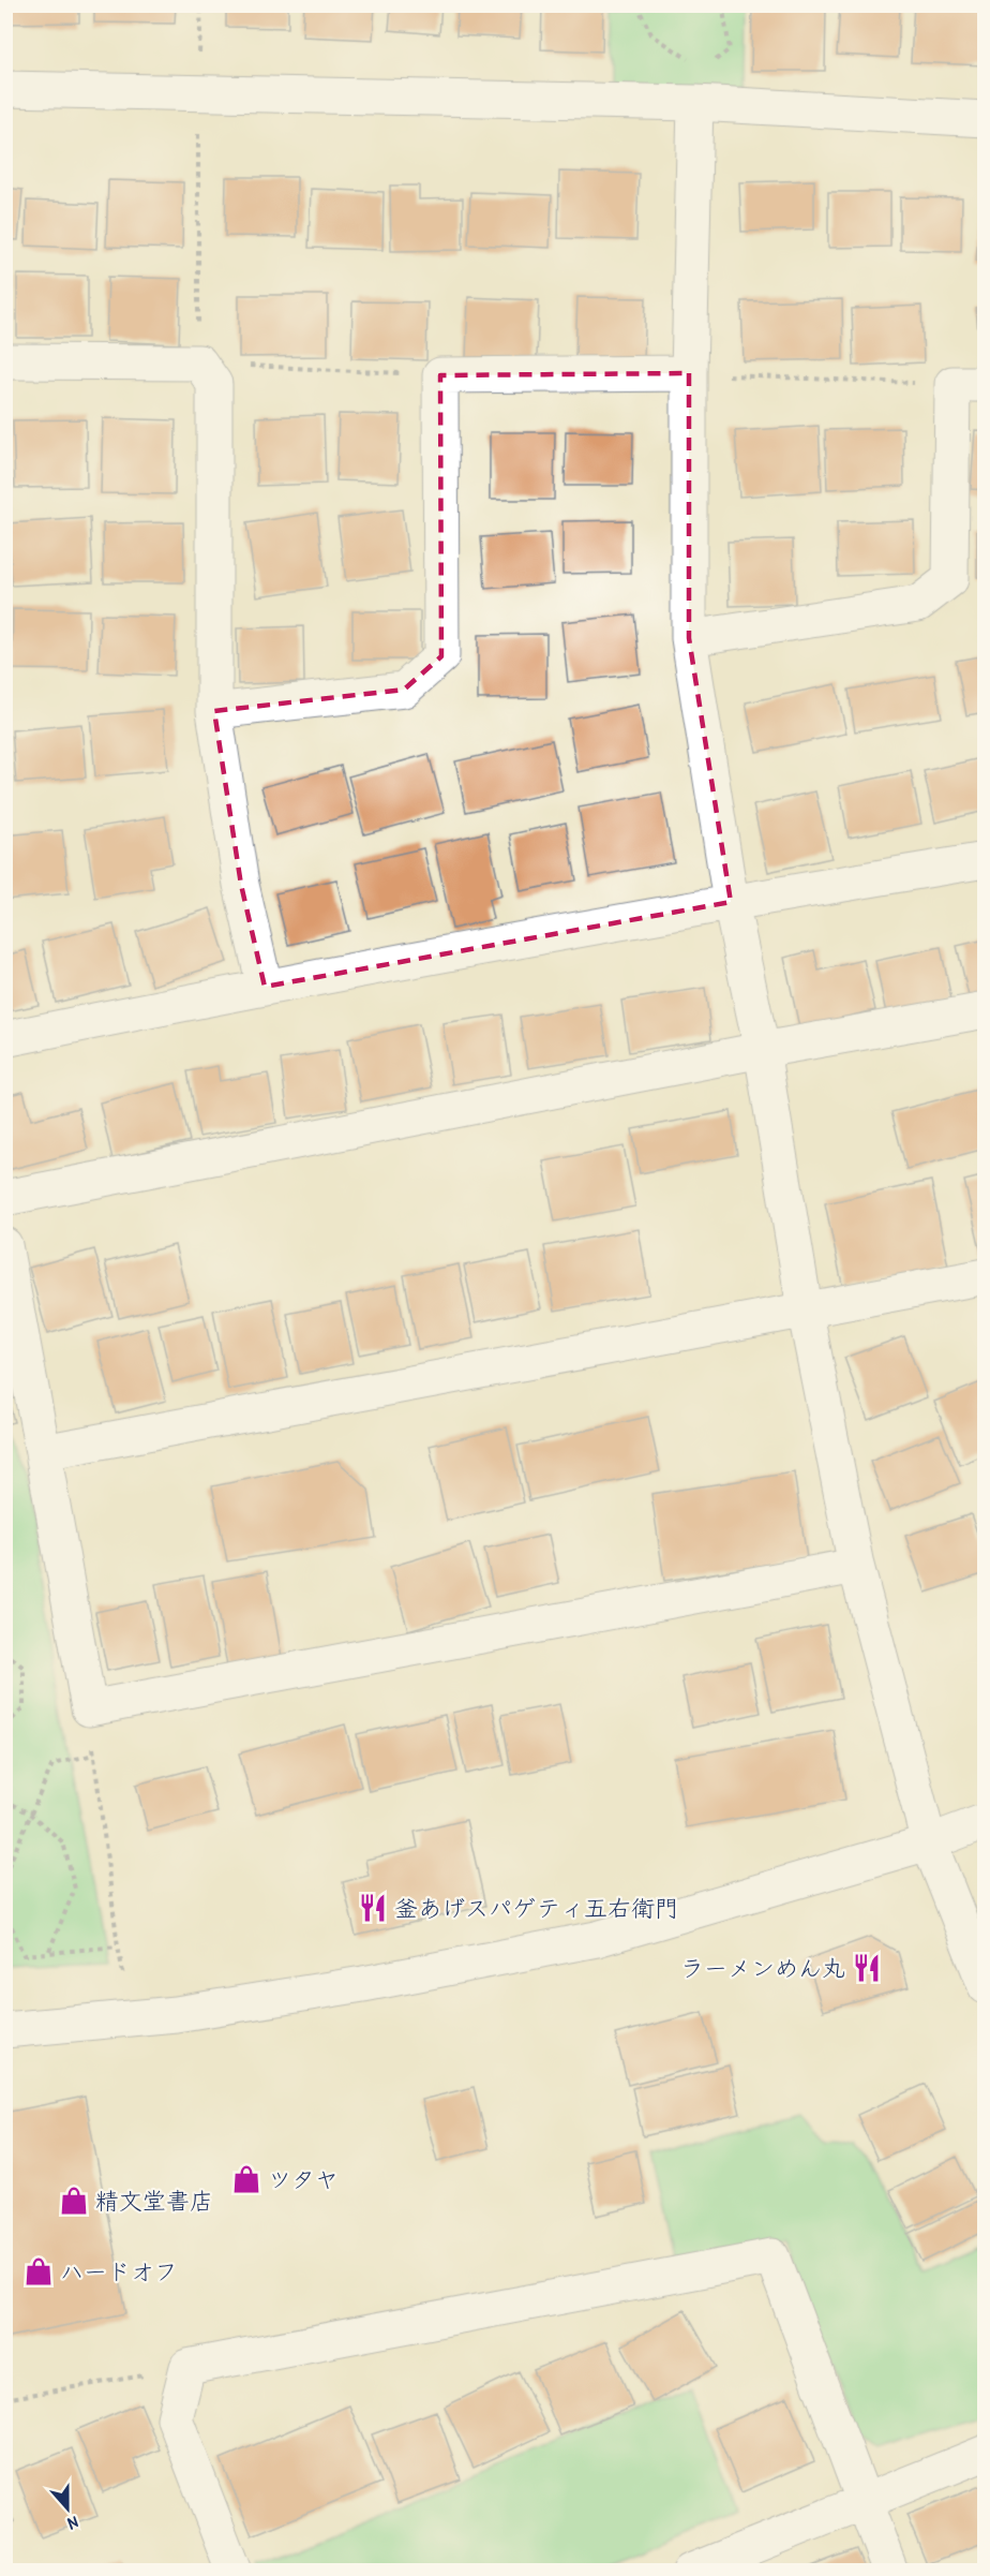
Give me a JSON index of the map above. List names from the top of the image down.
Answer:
{
  "places": {
    "restaurant": ["釜あげスパゲティ五右衛門", "ラーメンめん丸"],
    "shop": ["ツタヤ", "精文堂書店", "ハードオフ"]
  },
  "north": "bottom"
}
